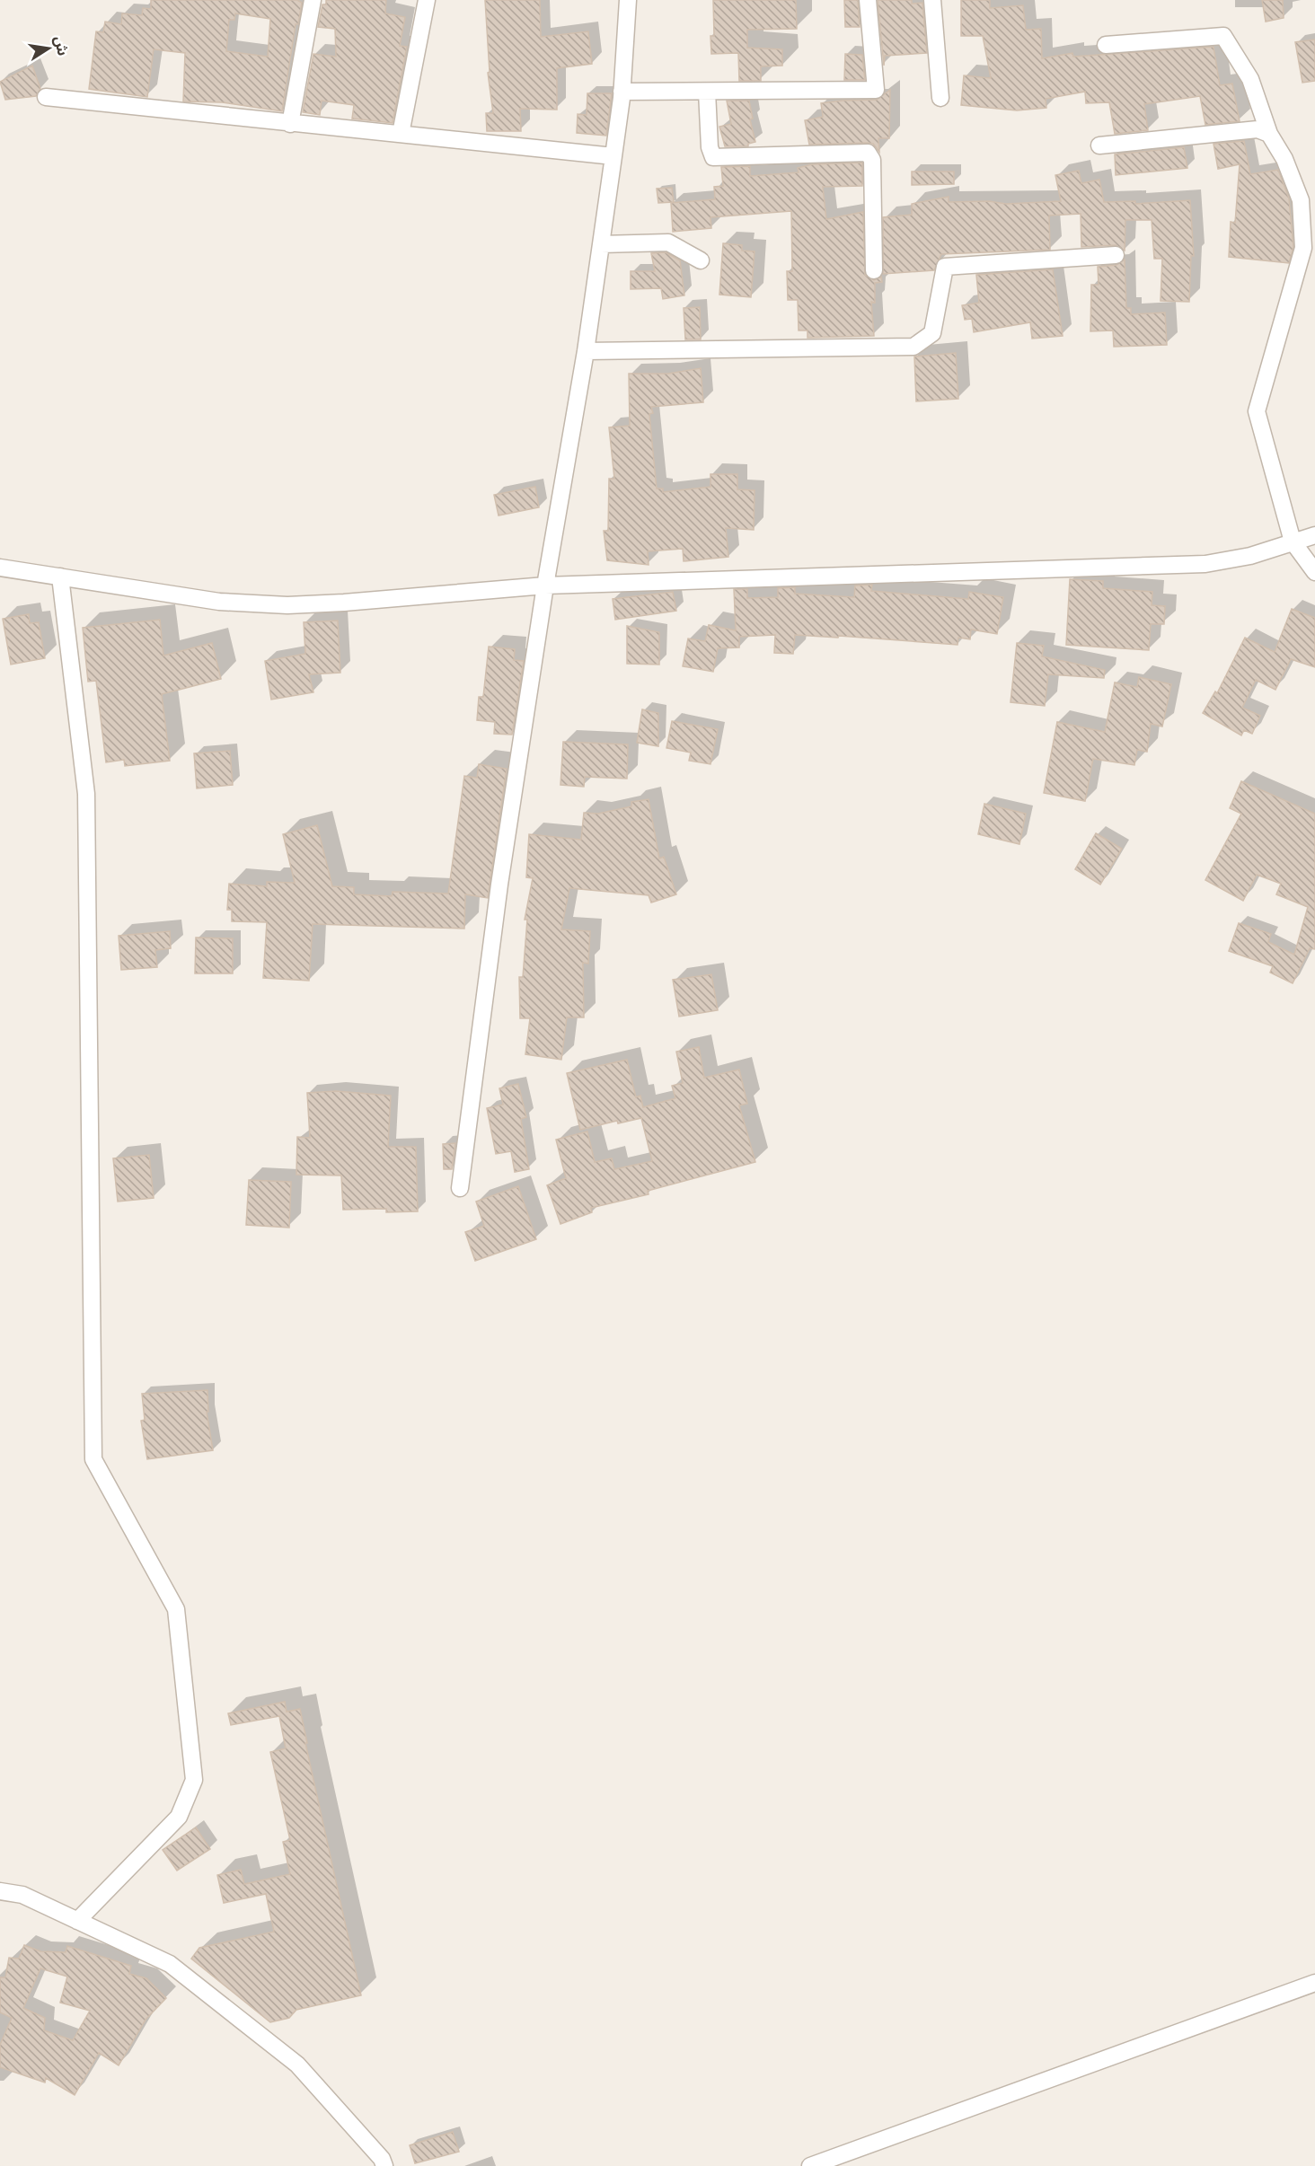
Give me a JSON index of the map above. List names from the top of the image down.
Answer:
{
  "north": "right"
}
